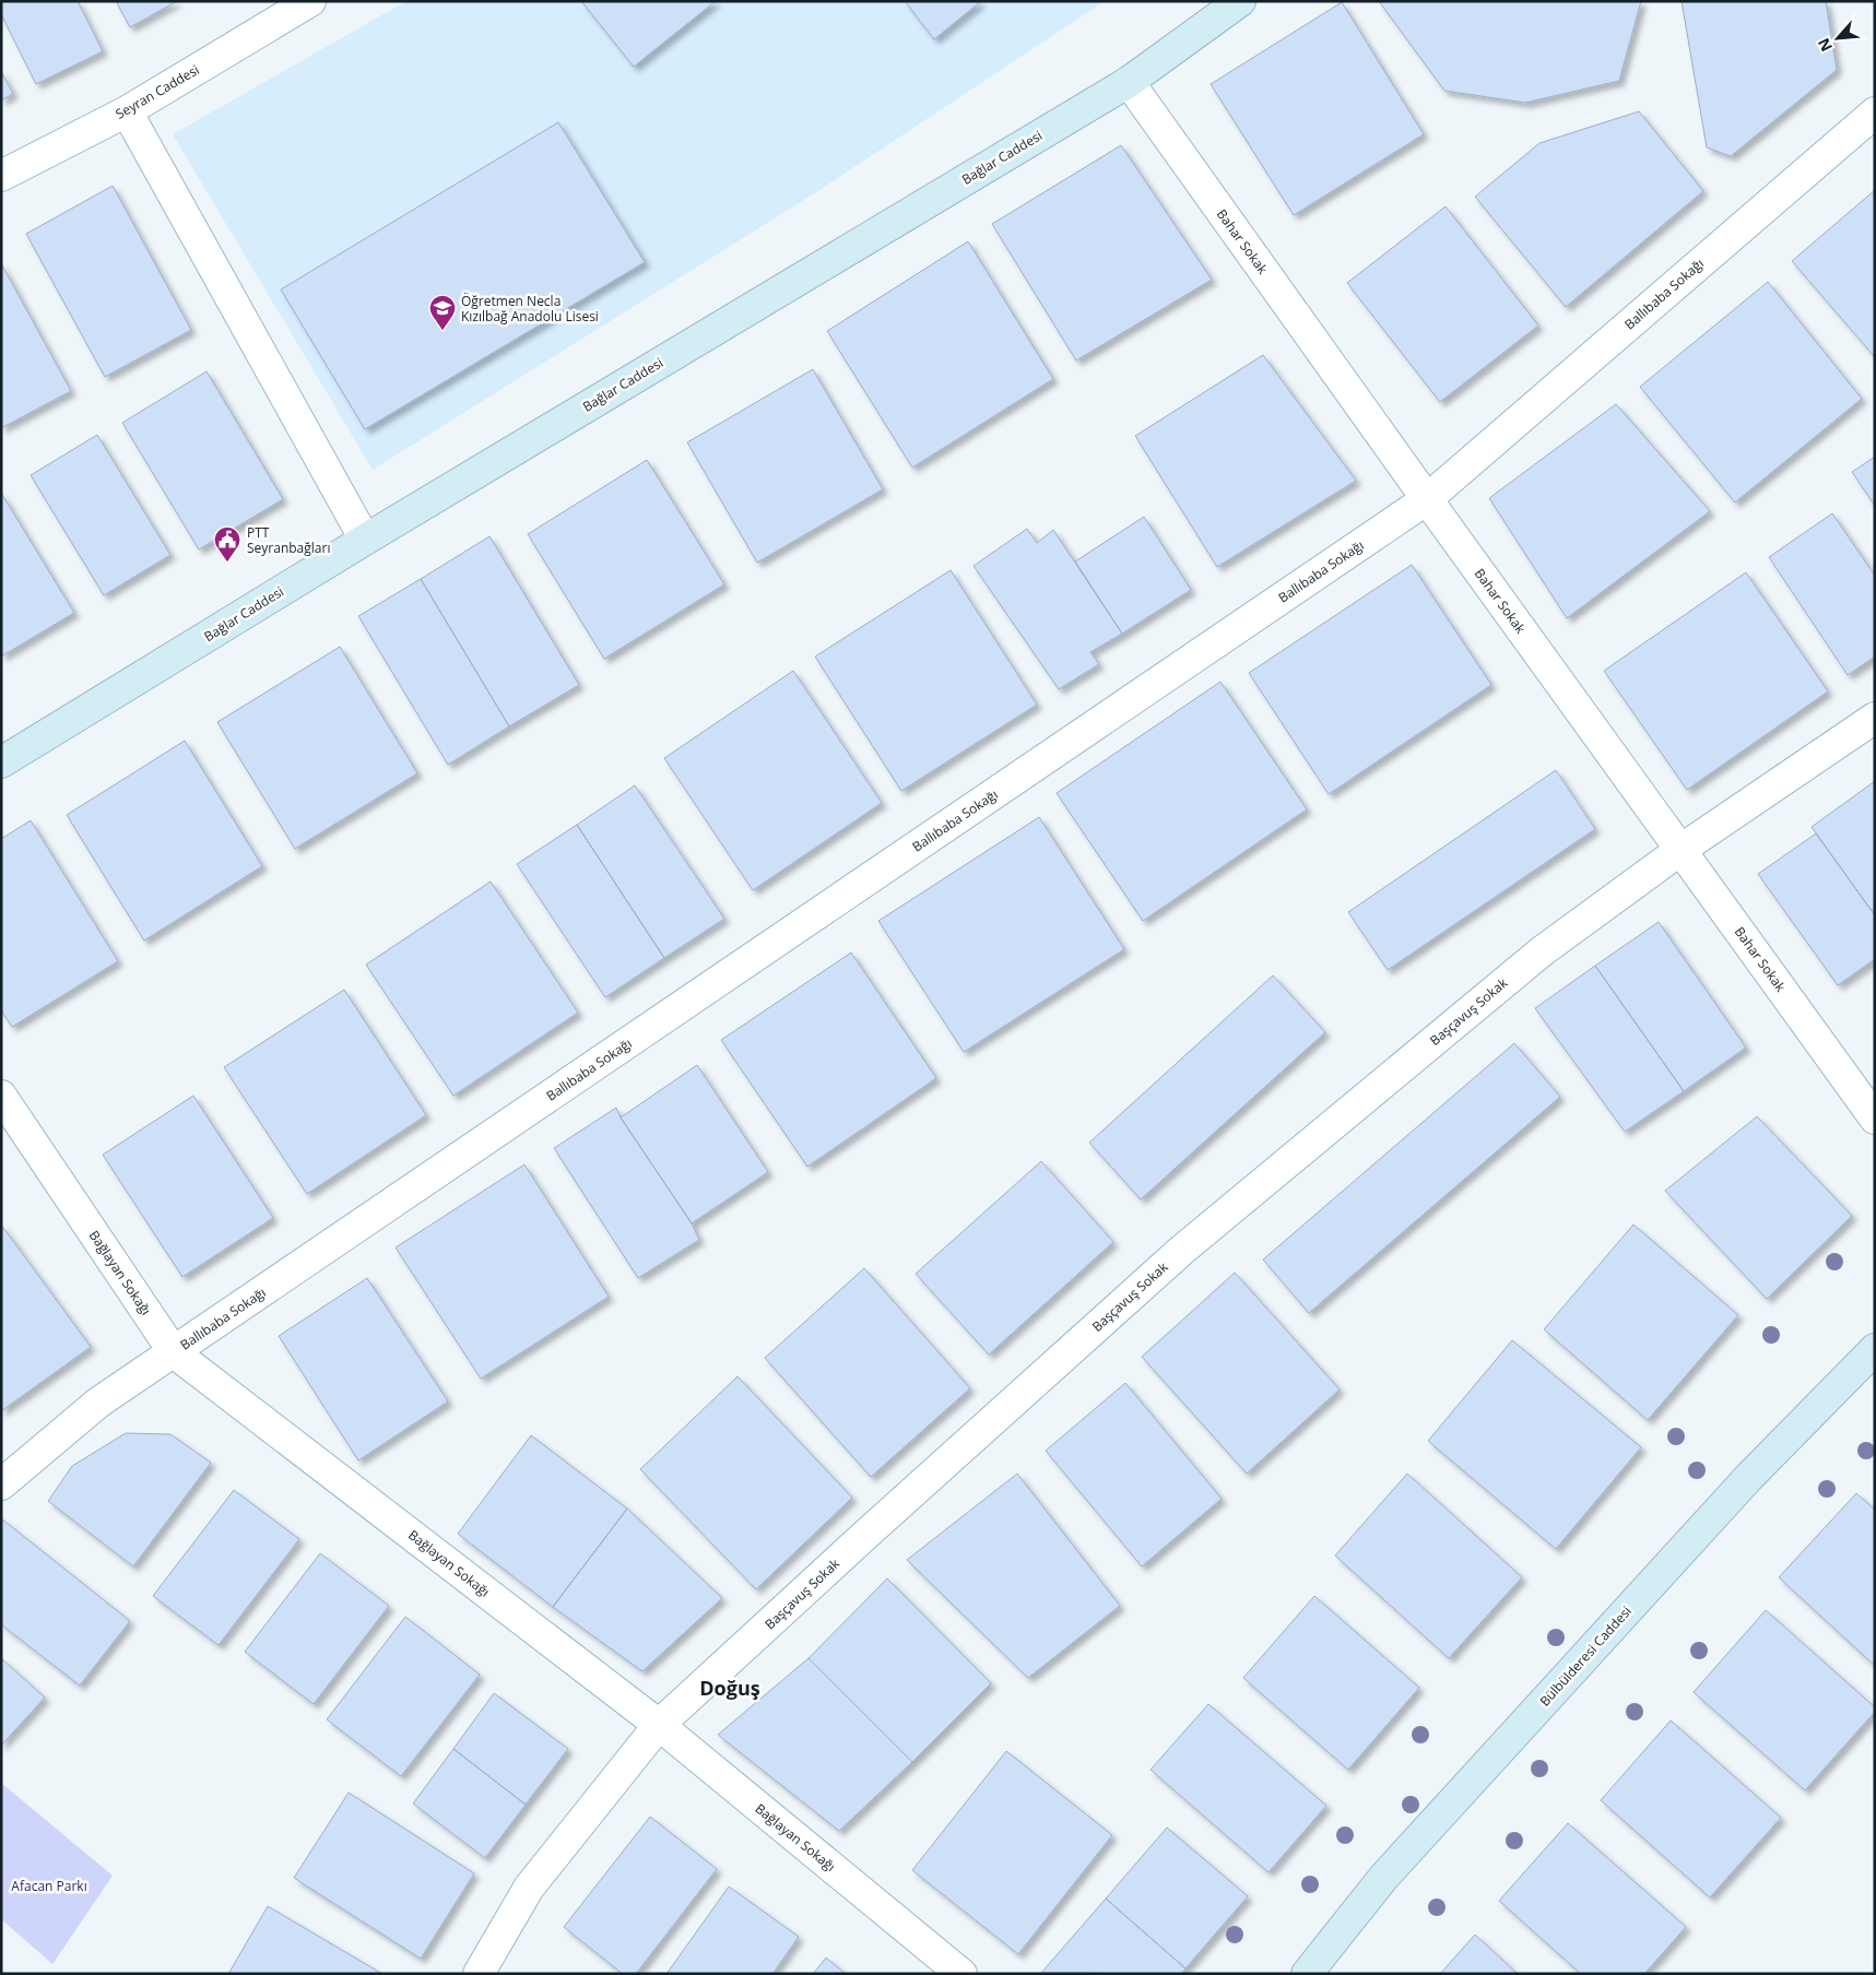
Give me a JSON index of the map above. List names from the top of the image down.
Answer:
{
  "streets": {
    "main road": ["Bağlar Caddesi", "Bülbülderesi Caddesi"],
    "street": [
      "Seyran Caddesi",
      "Bahar Sokak",
      "Ballıbaba Sokağı",
      "Başçavuş Sokak",
      "Bağlayan Sokağı"
    ]
  },
  "crossings": [
    ["Bağlar Caddesi", "Bahar Sokak"],
    ["Bahar Sokak", "Ballıbaba Sokağı"],
    ["Bahar Sokak", "Başçavuş Sokak"],
    ["Ballıbaba Sokağı", "Bağlayan Sokağı"],
    ["Başçavuş Sokak", "Bağlayan Sokağı"]
  ],
  "districts": ["Doğuş"],
  "parks": ["Afacan Parkı"],
  "places": {
    "school or university": ["Öğretmen Necla Kızılbağ Anadolu Lisesi"],
    "public building": ["PTT Seyranbağları"]
  },
  "north": "bottom left"
}
